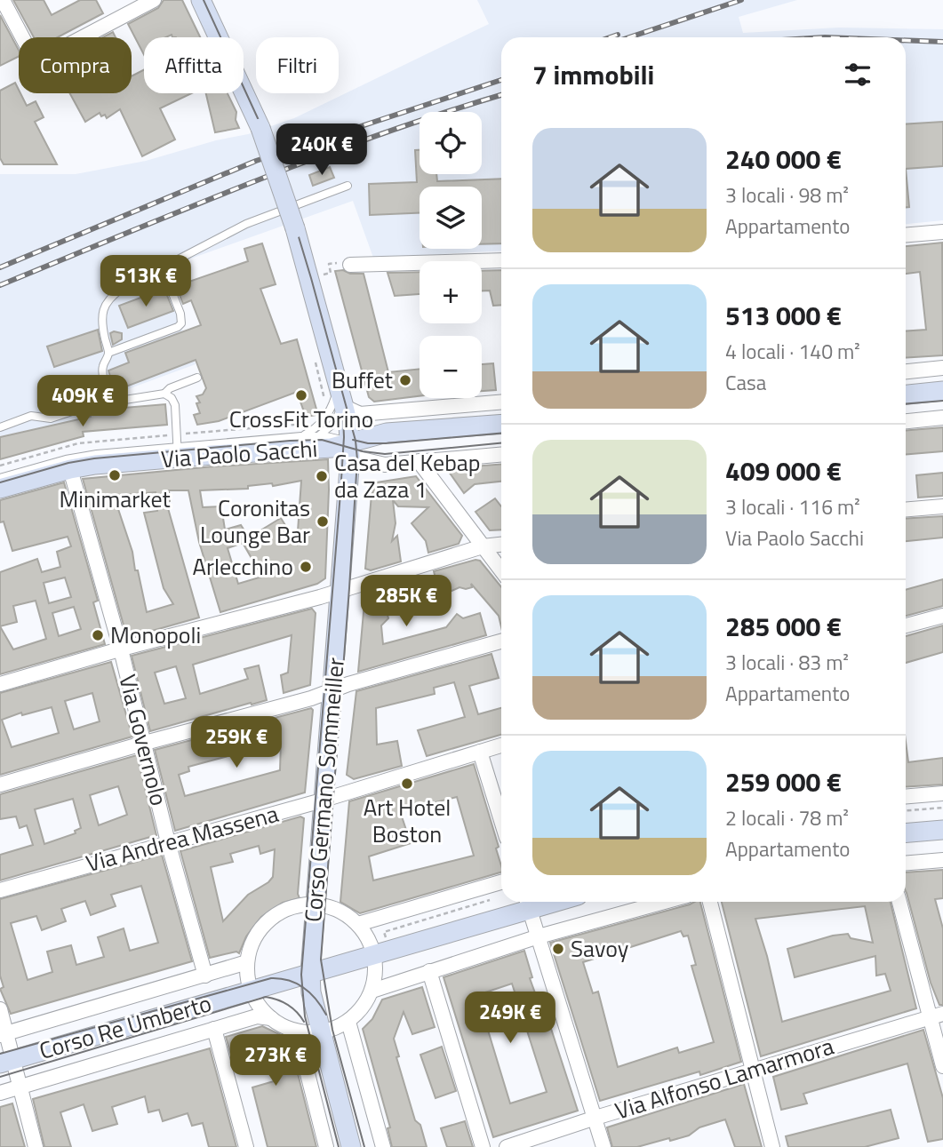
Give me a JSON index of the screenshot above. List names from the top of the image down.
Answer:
{
  "streets": {
    "main road": ["Via Paolo Sacchi", "Corso Germano Sommeiller", "Corso Re Umberto"],
    "street": ["Via Governolo", "Via Andrea Massena", "Via Alfonso Lamarmora"]
  },
  "crossings": [
    ["Via Paolo Sacchi", "Via Governolo"],
    ["Via Paolo Sacchi", "Corso Germano Sommeiller"],
    ["Via Governolo", "Via Andrea Massena"],
    ["Via Governolo", "Corso Re Umberto"],
    ["Corso Germano Sommeiller", "Via Andrea Massena"],
    ["Corso Germano Sommeiller", "Corso Re Umberto"]
  ],
  "places": [
    "Buffet",
    "CrossFit Torino",
    "Minimarket",
    "Casa del Kebap da Zaza 1",
    "Coronitas Lounge Bar",
    "Arlecchino",
    "Monopoli",
    "Art Hotel Boston",
    "Savoy"
  ],
  "page": {
    "chip": ["Compra", "Affitta", "Filtri"],
    "heading": "7 immobili",
    "map_buttons": ["+", "−"],
    "list": [
      {
        "name": "240 000 €",
        "note": "3 locali · 98 m² · Appartamento"
      },
      {
        "name": "513 000 €",
        "note": "4 locali · 140 m² · Casa"
      },
      {
        "name": "409 000 €",
        "note": "3 locali · 116 m² · Via Paolo Sacchi"
      },
      {
        "name": "285 000 €",
        "note": "3 locali · 83 m² · Appartamento"
      },
      {
        "name": "259 000 €",
        "note": "2 locali · 78 m² · Appartamento"
      }
    ],
    "price": [
      "240K €",
      "513K €",
      "409K €",
      "285K €",
      "259K €",
      "249K €",
      "273K €"
    ]
  }
}
